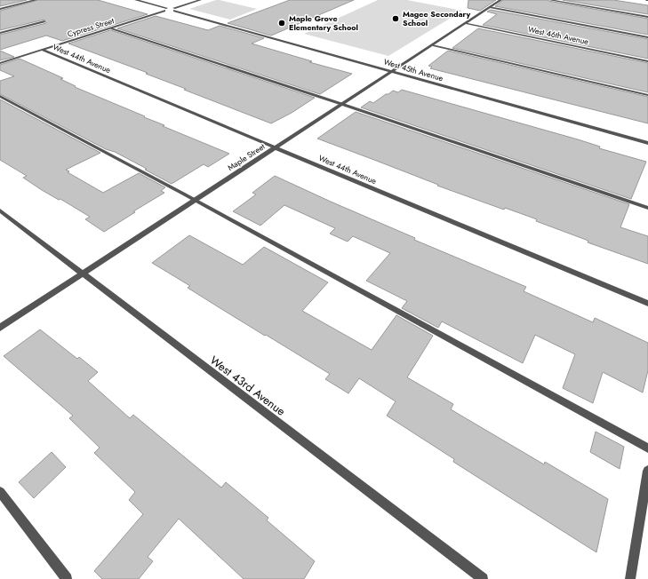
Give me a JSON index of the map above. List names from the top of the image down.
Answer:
{
  "streets": {
    "street": [
      "Cypress Street",
      "West 46th Avenue",
      "West 44th Avenue",
      "West 45th Avenue",
      "Maple Street",
      "West 43rd Avenue"
    ]
  },
  "crossings": [
    ["Cypress Street", "West 44th Avenue"],
    ["Cypress Street", "West 45th Avenue"],
    ["West 46th Avenue", "Maple Street"],
    ["West 44th Avenue", "Maple Street"],
    ["West 45th Avenue", "Maple Street"],
    ["Maple Street", "West 43rd Avenue"]
  ],
  "places": ["Magee Secondary School", "Maple Grove Elementary School"]
}
